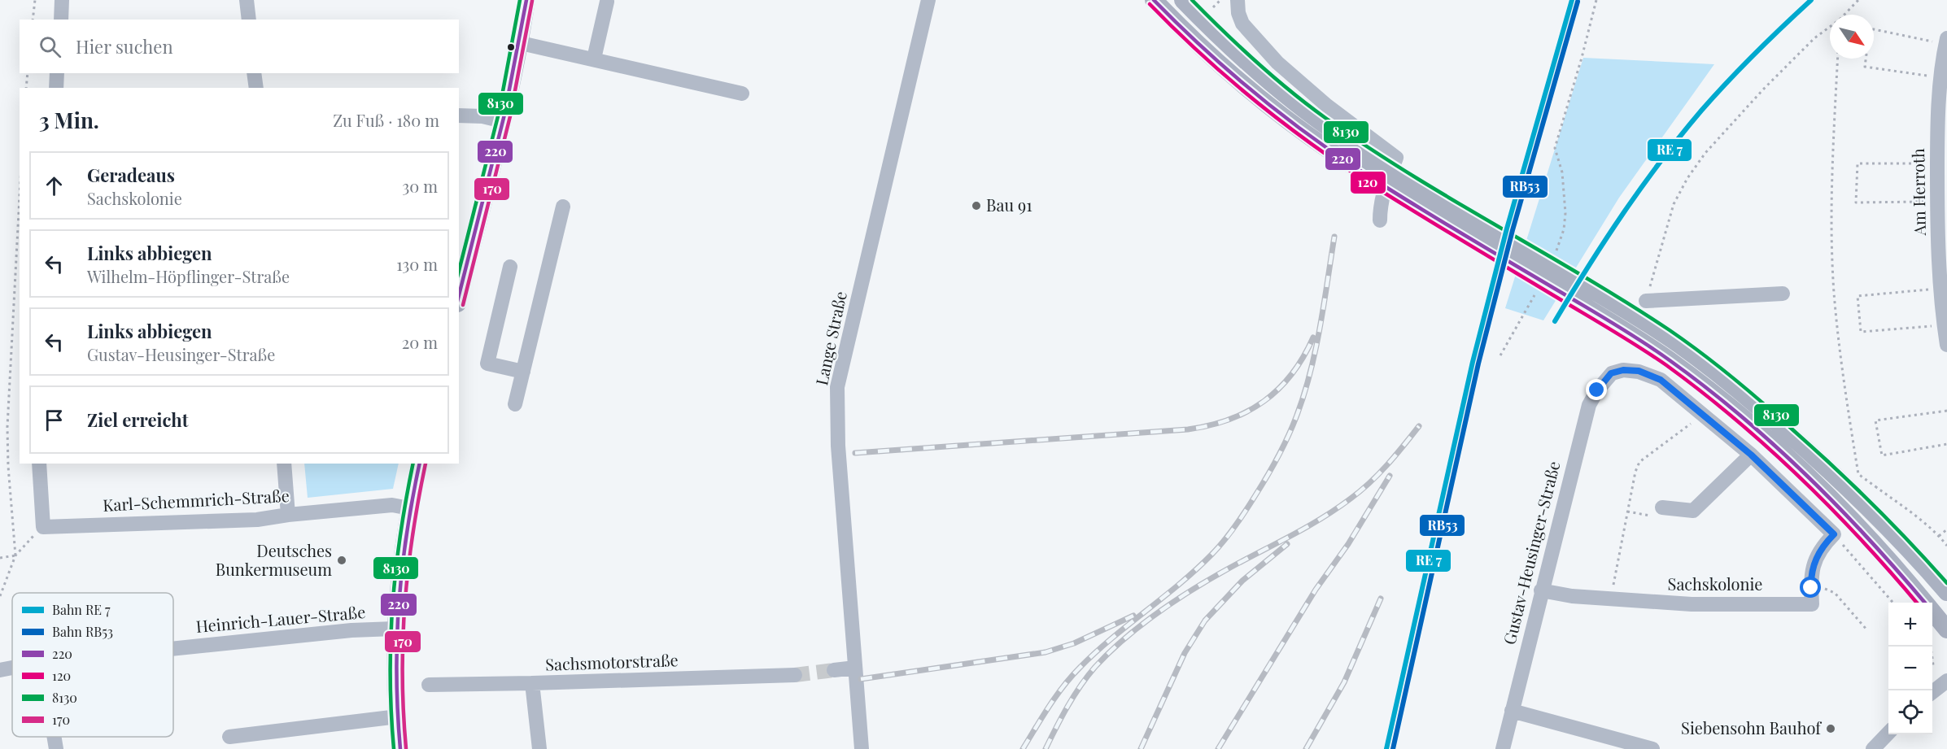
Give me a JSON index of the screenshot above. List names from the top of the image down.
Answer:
{
  "streets": {
    "street": [
      "Am Herroth",
      "Lange Straße",
      "Karl-Schemmrich-Straße",
      "Gustav-Heusinger-Straße",
      "Sachskolonie",
      "Heinrich-Lauer-Straße",
      "Sachsmotorstraße"
    ]
  },
  "crossings": [
    ["Gustav-Heusinger-Straße", "Sachskolonie"]
  ],
  "places": ["Bau 91", "Deutsches Bunkermuseum", "Siebensohn Bauhof"],
  "lines": [
    "transit line 220",
    "transit line 8130",
    "transit line 170",
    "rail line RB53",
    "transit line 120"
  ],
  "legend": [
    "Bahn RE 7",
    "Bahn RB53",
    "220",
    "120",
    "8130",
    "170"
  ],
  "north": "bottom right",
  "page": {
    "search": "Hier suchen",
    "heading": ["3 Min.", "Zu Fuß · 180 m"],
    "list": [
      ["Geradeaus", "Sachskolonie", "30 m"],
      ["Links abbiegen", "Wilhelm-Höpflinger-Straße", "130 m"],
      ["Links abbiegen", "Gustav-Heusinger-Straße", "20 m"],
      "Ziel erreicht"
    ],
    "map_buttons": ["+", "−"]
  }
}
